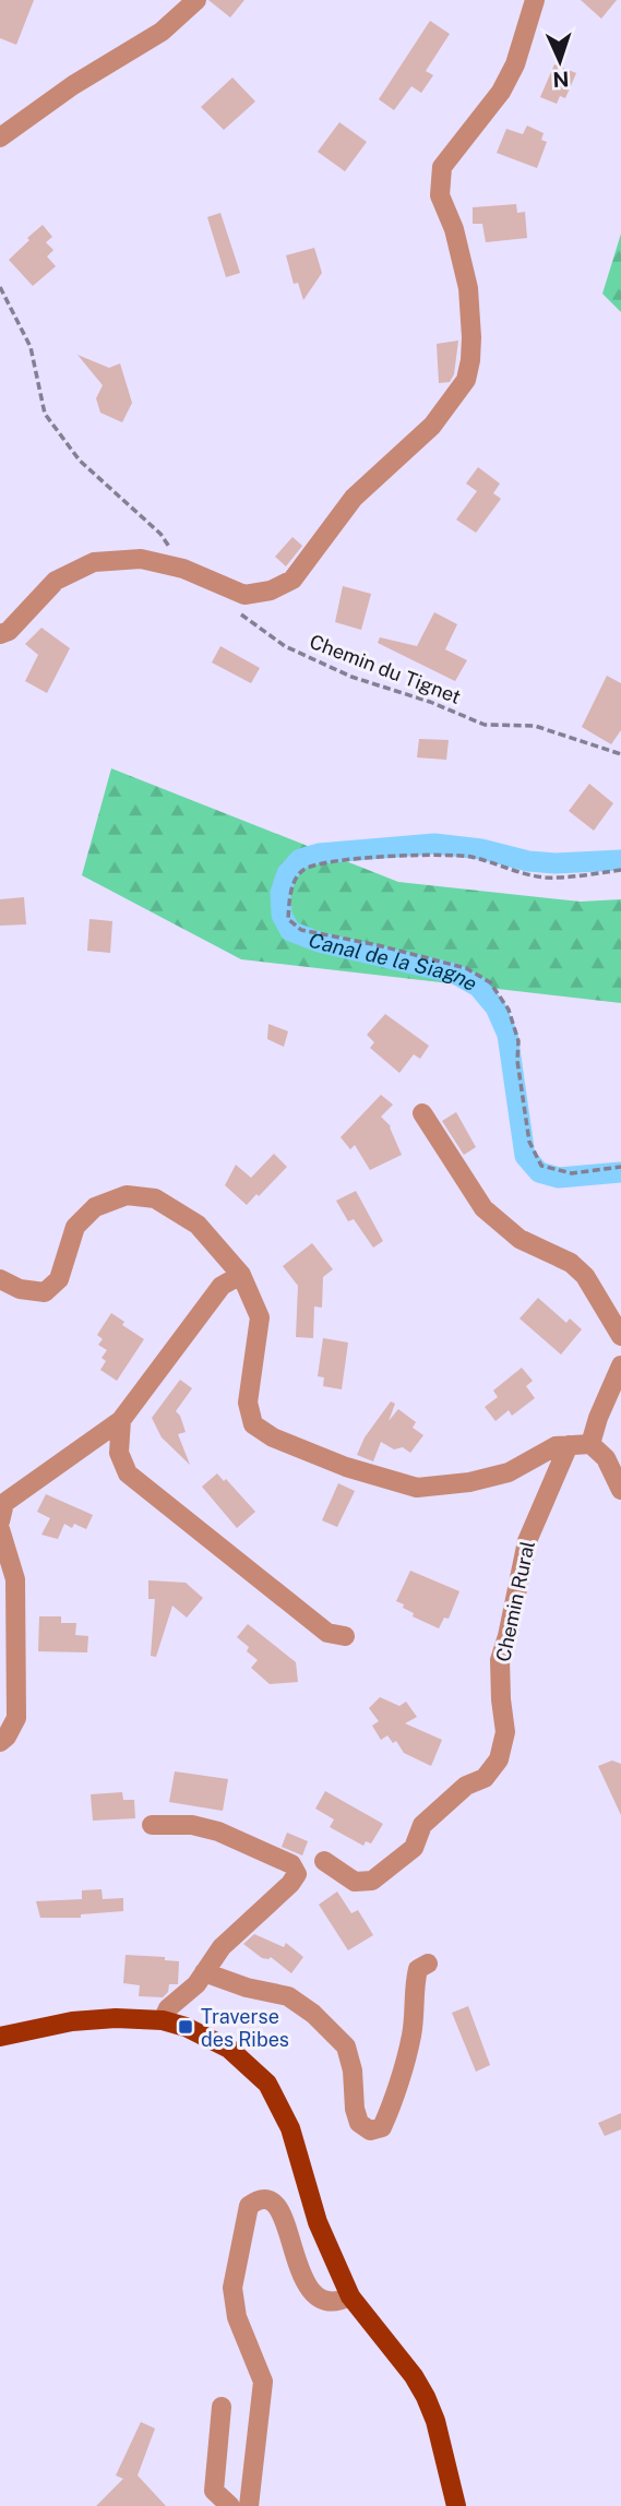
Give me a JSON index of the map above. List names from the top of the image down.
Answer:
{
  "streets": {
    "street": ["Chemin Rural"],
    "path": ["Chemin du Tignet"]
  },
  "water": ["Canal de la Siagne"],
  "places": {
    "transit": ["Traverse des Ribes"]
  },
  "north": "bottom"
}
